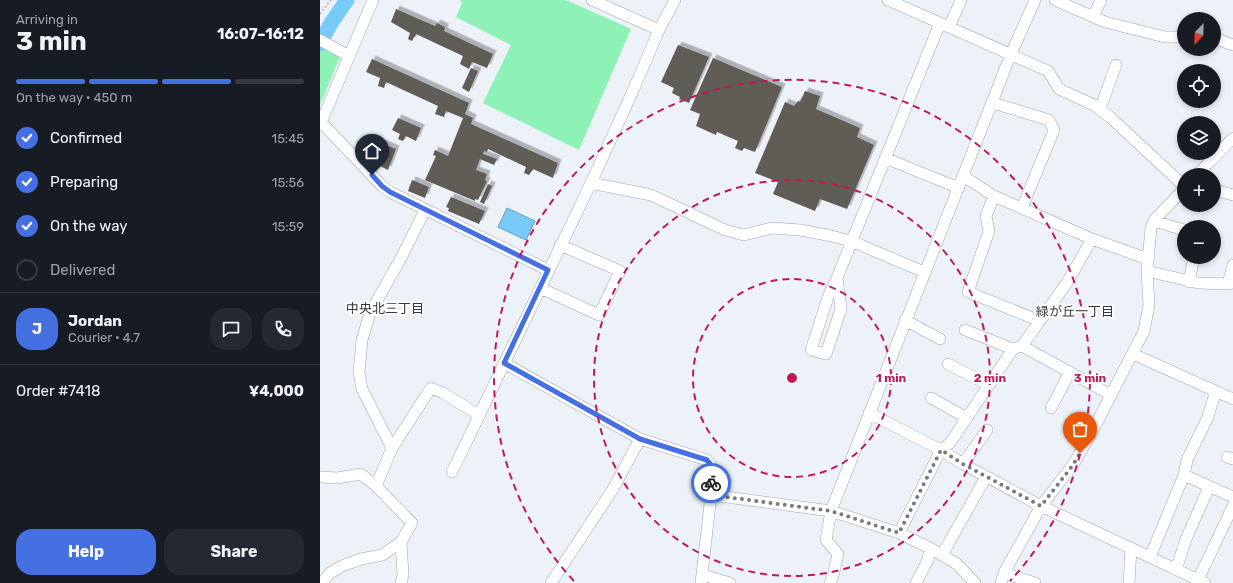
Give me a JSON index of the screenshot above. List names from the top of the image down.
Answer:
{
  "districts": ["中央北三丁目", "緑が丘一丁目"],
  "north": "bottom left",
  "page": {
    "heading": ["3 min", "Arriving in", "16:07–16:12"],
    "panel": [
      "Jordan",
      "Courier · 4.7",
      "Order #7418",
      "¥4,000"
    ],
    "map_buttons": ["+", "−"],
    "bar": "On the way · 450 m",
    "list": [
      ["Confirmed", "15:45"],
      ["Preparing", "15:56"],
      ["On the way", "15:59"],
      "Delivered"
    ],
    "round": "J",
    "buttons": ["Help", "Share"]
  },
  "rings": ["1 min", "2 min", "3 min"]
}
